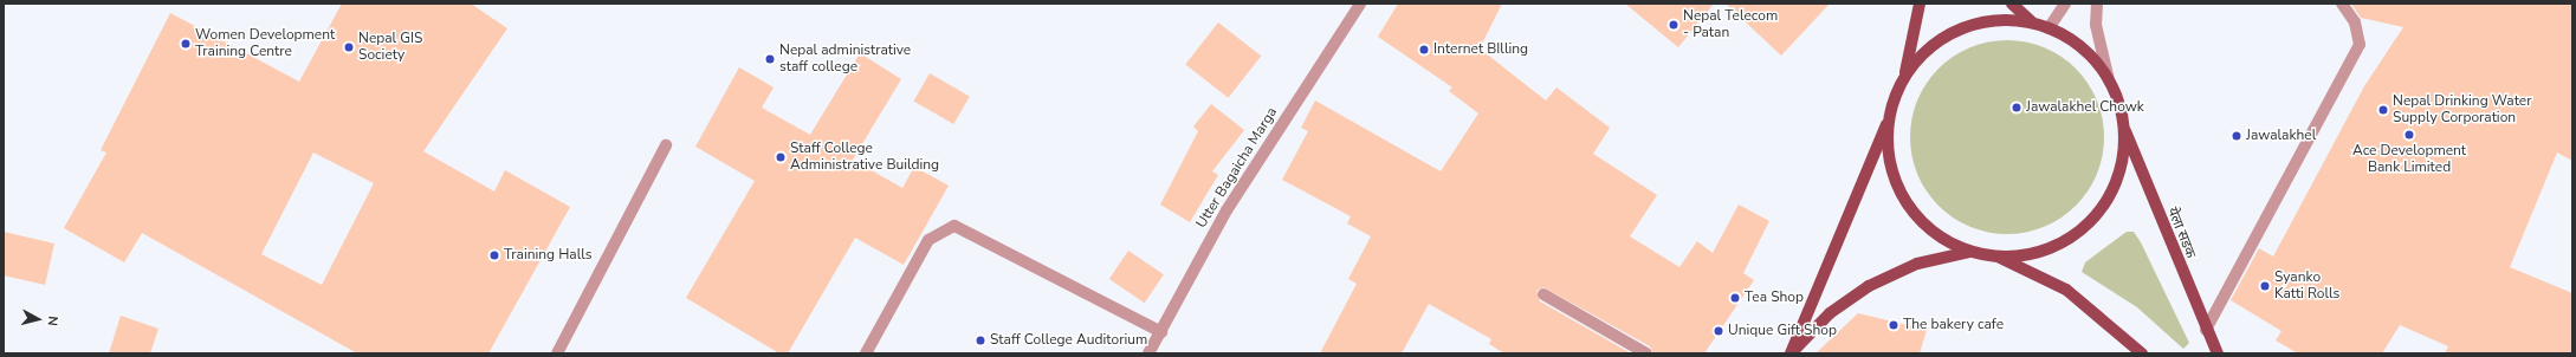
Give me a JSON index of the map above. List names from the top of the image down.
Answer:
{
  "streets": {
    "main road": ["येला सडक"],
    "street": ["Utter Bagaicha Marga"]
  },
  "places": [
    "Nepal Telecom - Patan",
    "Women Development Training Centre",
    "Nepal GIS Society",
    "Internet BIlling",
    "Nepal administrative staff college",
    "Jawalakhel Chowk",
    "Nepal Drinking Water Supply Corporation",
    "Ace Development Bank Limited",
    "Jawalakhel",
    "Staff College Administrative Building",
    "Training Halls",
    "Syanko Katti Rolls",
    "Tea Shop",
    "The bakery cafe",
    "Unique Gift Shop",
    "Staff College Auditorium"
  ],
  "north": "right"
}
